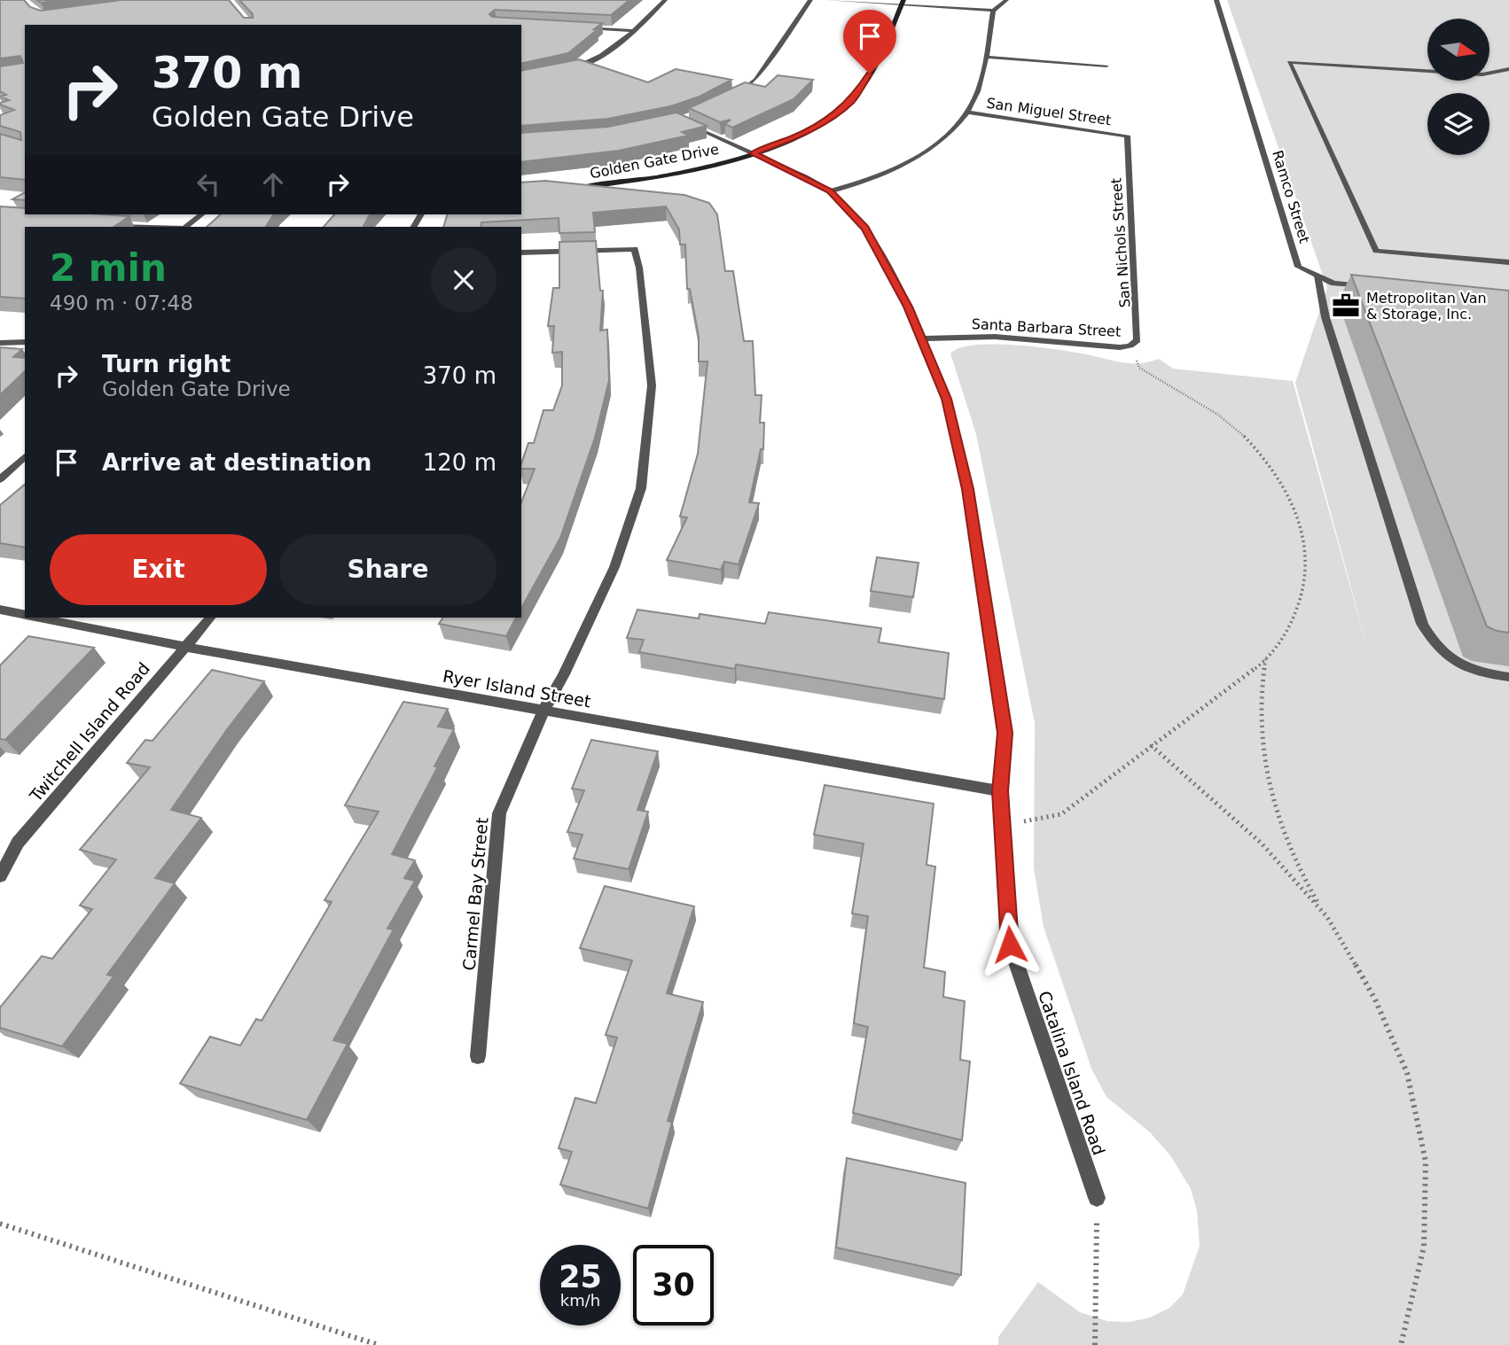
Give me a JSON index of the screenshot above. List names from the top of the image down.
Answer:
{
  "streets": {
    "street": [
      "San Miguel Street",
      "Golden Gate Drive",
      "Ramco Street",
      "San Nichols Street",
      "Santa Barbara Street",
      "Ryer Island Street",
      "Twitchell Island Road",
      "Carmel Bay Street",
      "Catalina Island Road"
    ]
  },
  "crossings": [
    ["San Miguel Street", "San Nichols Street"],
    ["Golden Gate Drive", "Catalina Island Road"],
    ["San Nichols Street", "Santa Barbara Street"],
    ["Santa Barbara Street", "Catalina Island Road"],
    ["Ryer Island Street", "Twitchell Island Road"],
    ["Ryer Island Street", "Carmel Bay Street"],
    ["Ryer Island Street", "Catalina Island Road"]
  ],
  "places": {
    "office": ["Metropolitan Van & Storage, Inc."]
  },
  "north": "right",
  "page": {
    "turn": ["370 m", "Golden Gate Drive"],
    "heading": ["2 min", "490 m · 07:48"],
    "list": [
      {
        "name": "Turn right",
        "note": "Golden Gate Drive",
        "value": "370 m"
      },
      {
        "name": "Arrive at destination",
        "value": "120 m"
      }
    ],
    "buttons": ["Exit", "Share"],
    "speed": "25 km/h",
    "limit": "30"
  }
}
